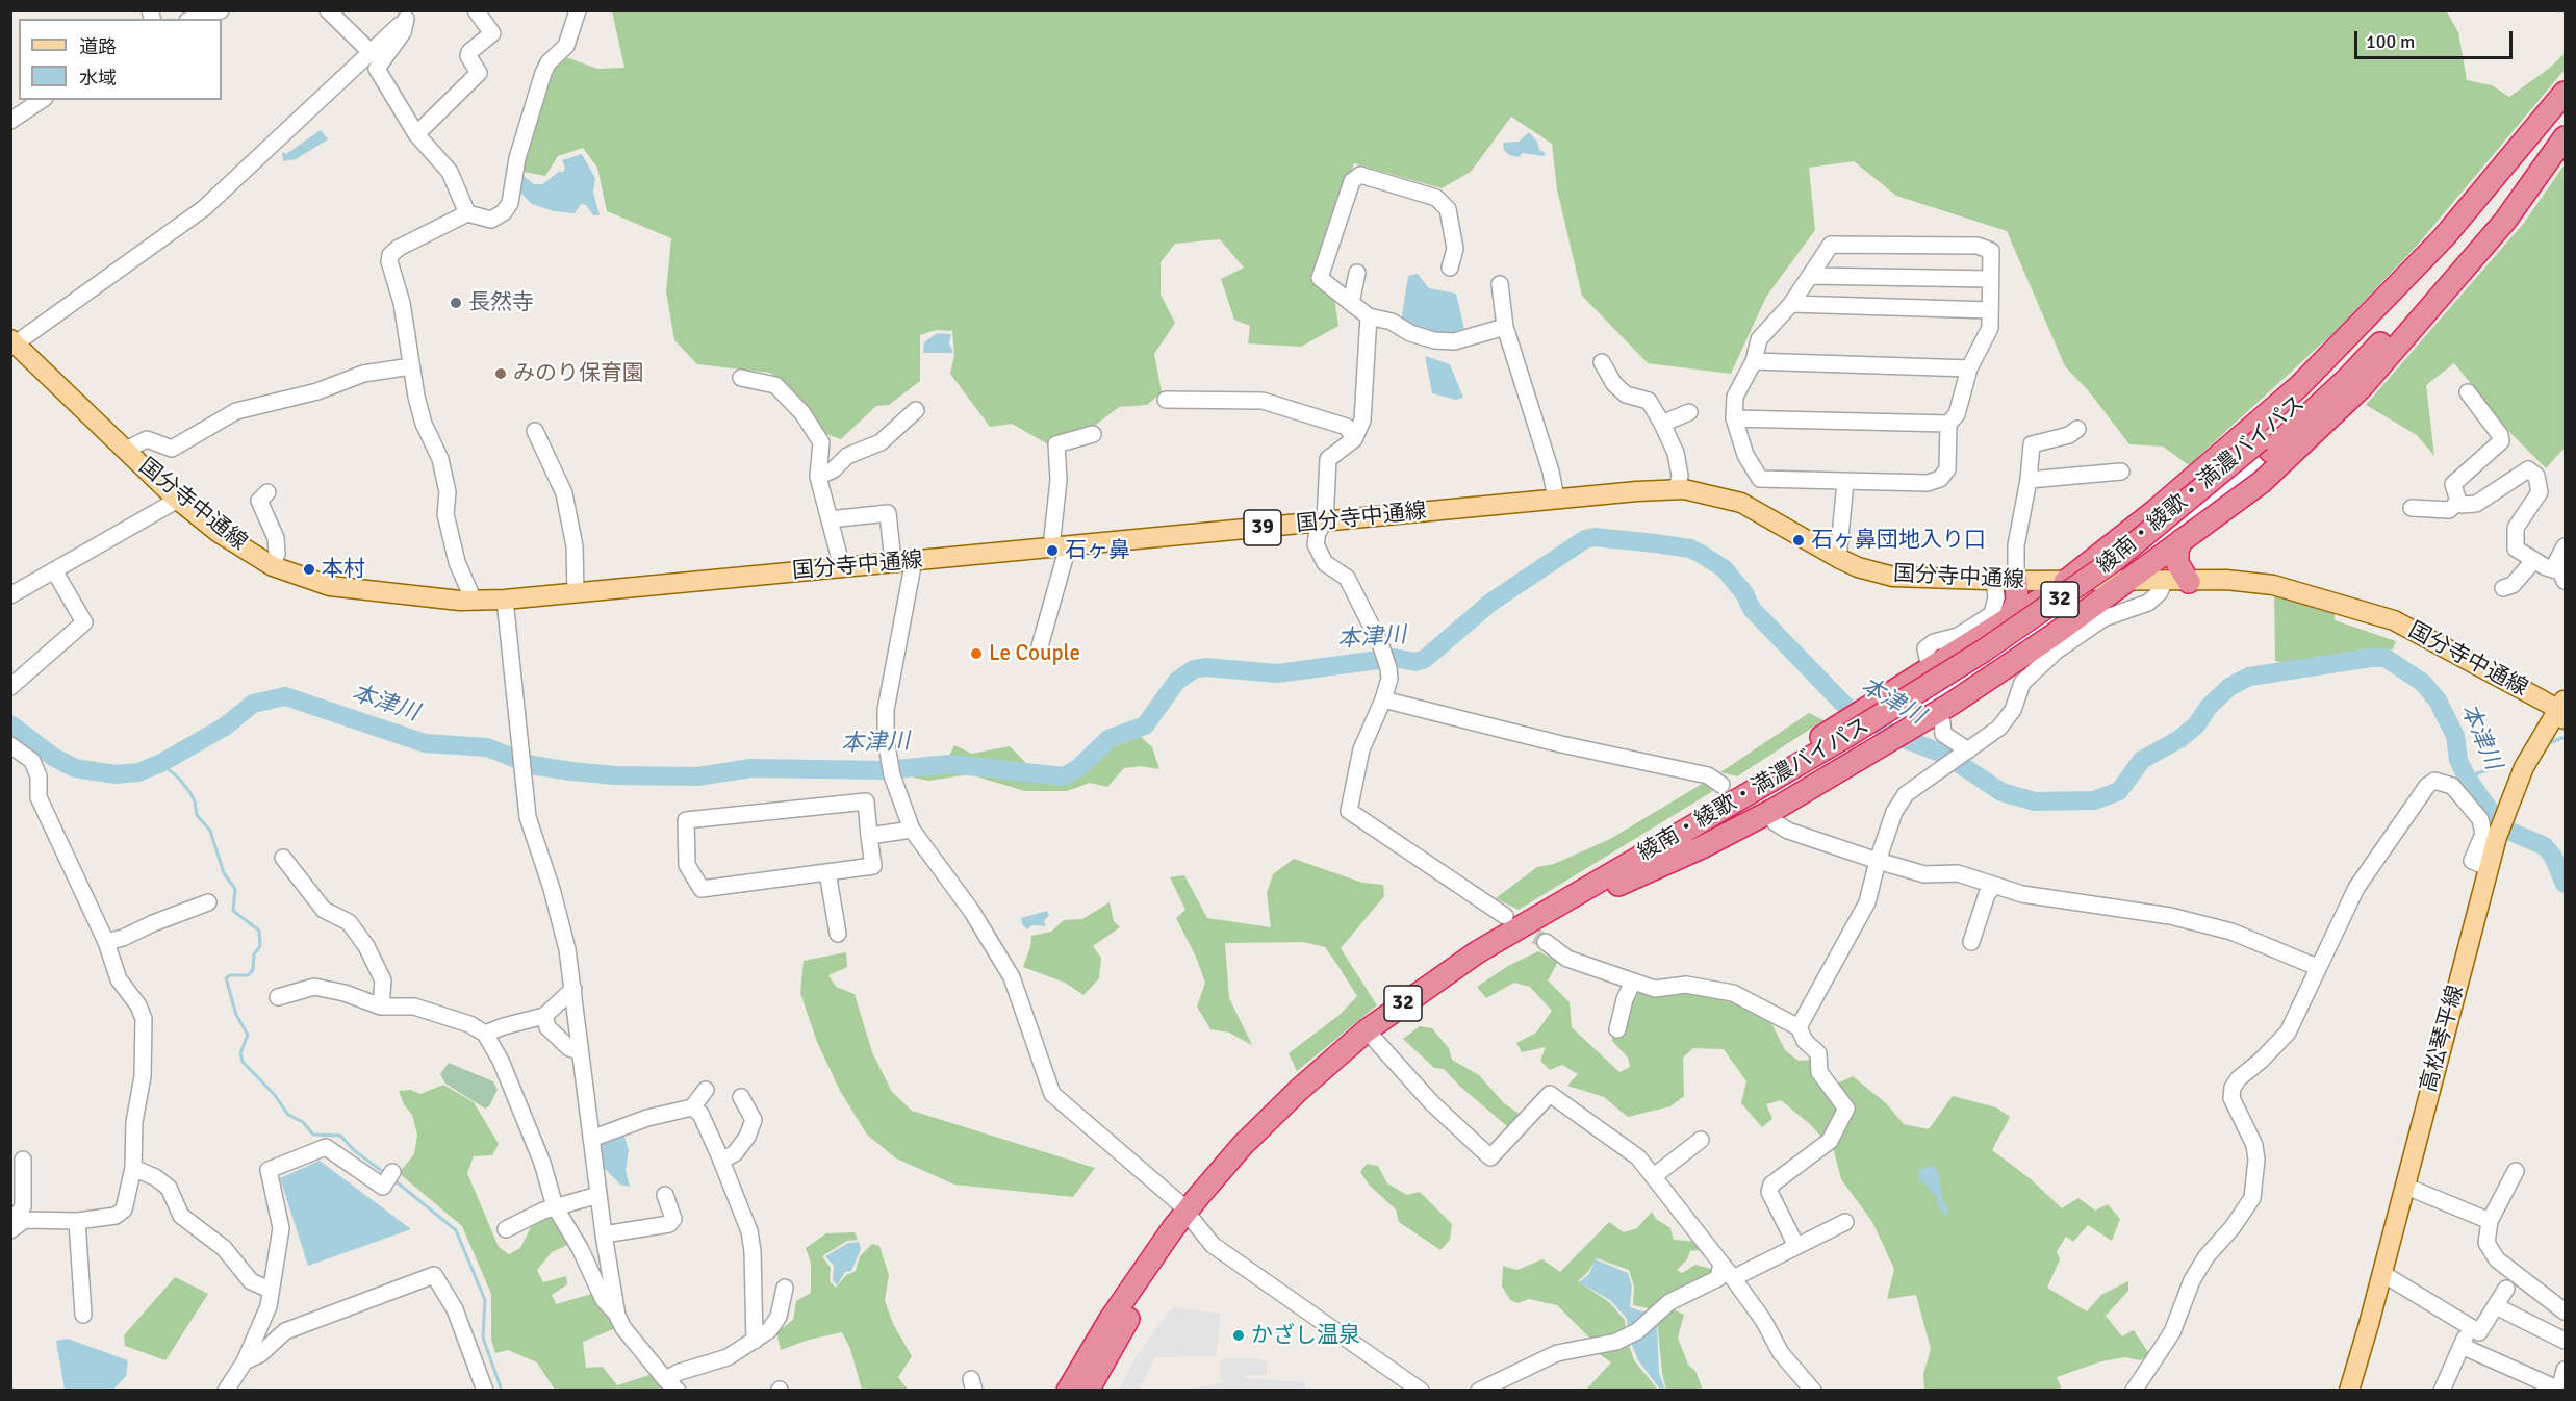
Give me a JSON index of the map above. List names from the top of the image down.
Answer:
{
  "streets": {
    "highway": ["綾南・綾歌・満濃バイパス", "32"],
    "main road": ["国分寺中通線", "39", "高松琴平線"]
  },
  "crossings": [
    ["国分寺中通線", "高松琴平線"]
  ],
  "water": ["本津川"],
  "places": [
    "長然寺",
    "みのり保育園",
    "石ヶ鼻団地入り口",
    "石ヶ鼻",
    "本村",
    "Le Couple",
    "かざし温泉"
  ],
  "legend": ["道路", "水域"],
  "scale_bar": "100 m"
}
